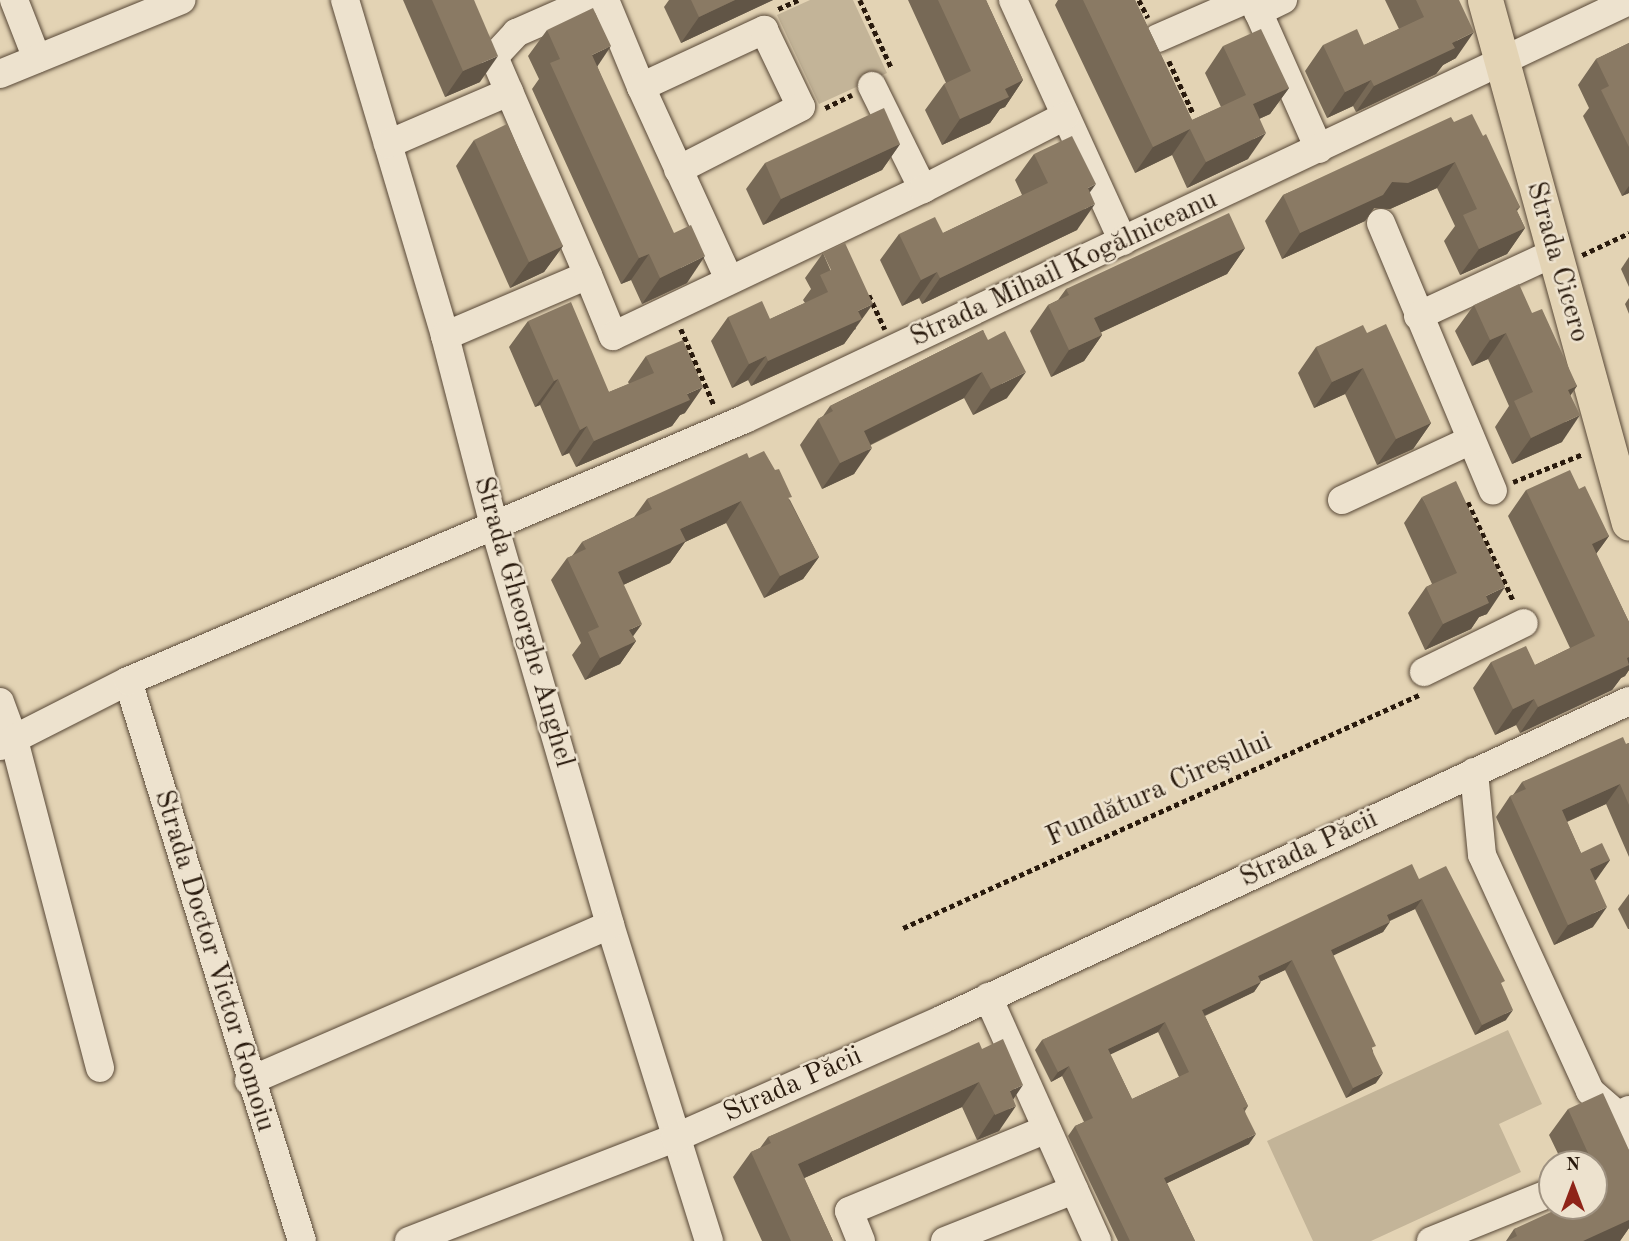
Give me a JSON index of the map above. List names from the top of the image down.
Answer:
{
  "streets": {
    "main road": ["Strada Cicero"],
    "street": [
      "Strada Mihail Kogălniceanu",
      "Strada Gheorghe Anghel",
      "Strada Păcii",
      "Strada Doctor Victor Gomoiu"
    ],
    "path": ["Fundătura Cireșului"]
  },
  "crossings": [
    ["Strada Cicero", "Strada Mihail Kogălniceanu"],
    ["Strada Mihail Kogălniceanu", "Strada Gheorghe Anghel"],
    ["Strada Mihail Kogălniceanu", "Strada Doctor Victor Gomoiu"],
    ["Strada Gheorghe Anghel", "Strada Păcii"]
  ],
  "north": "top"
}
